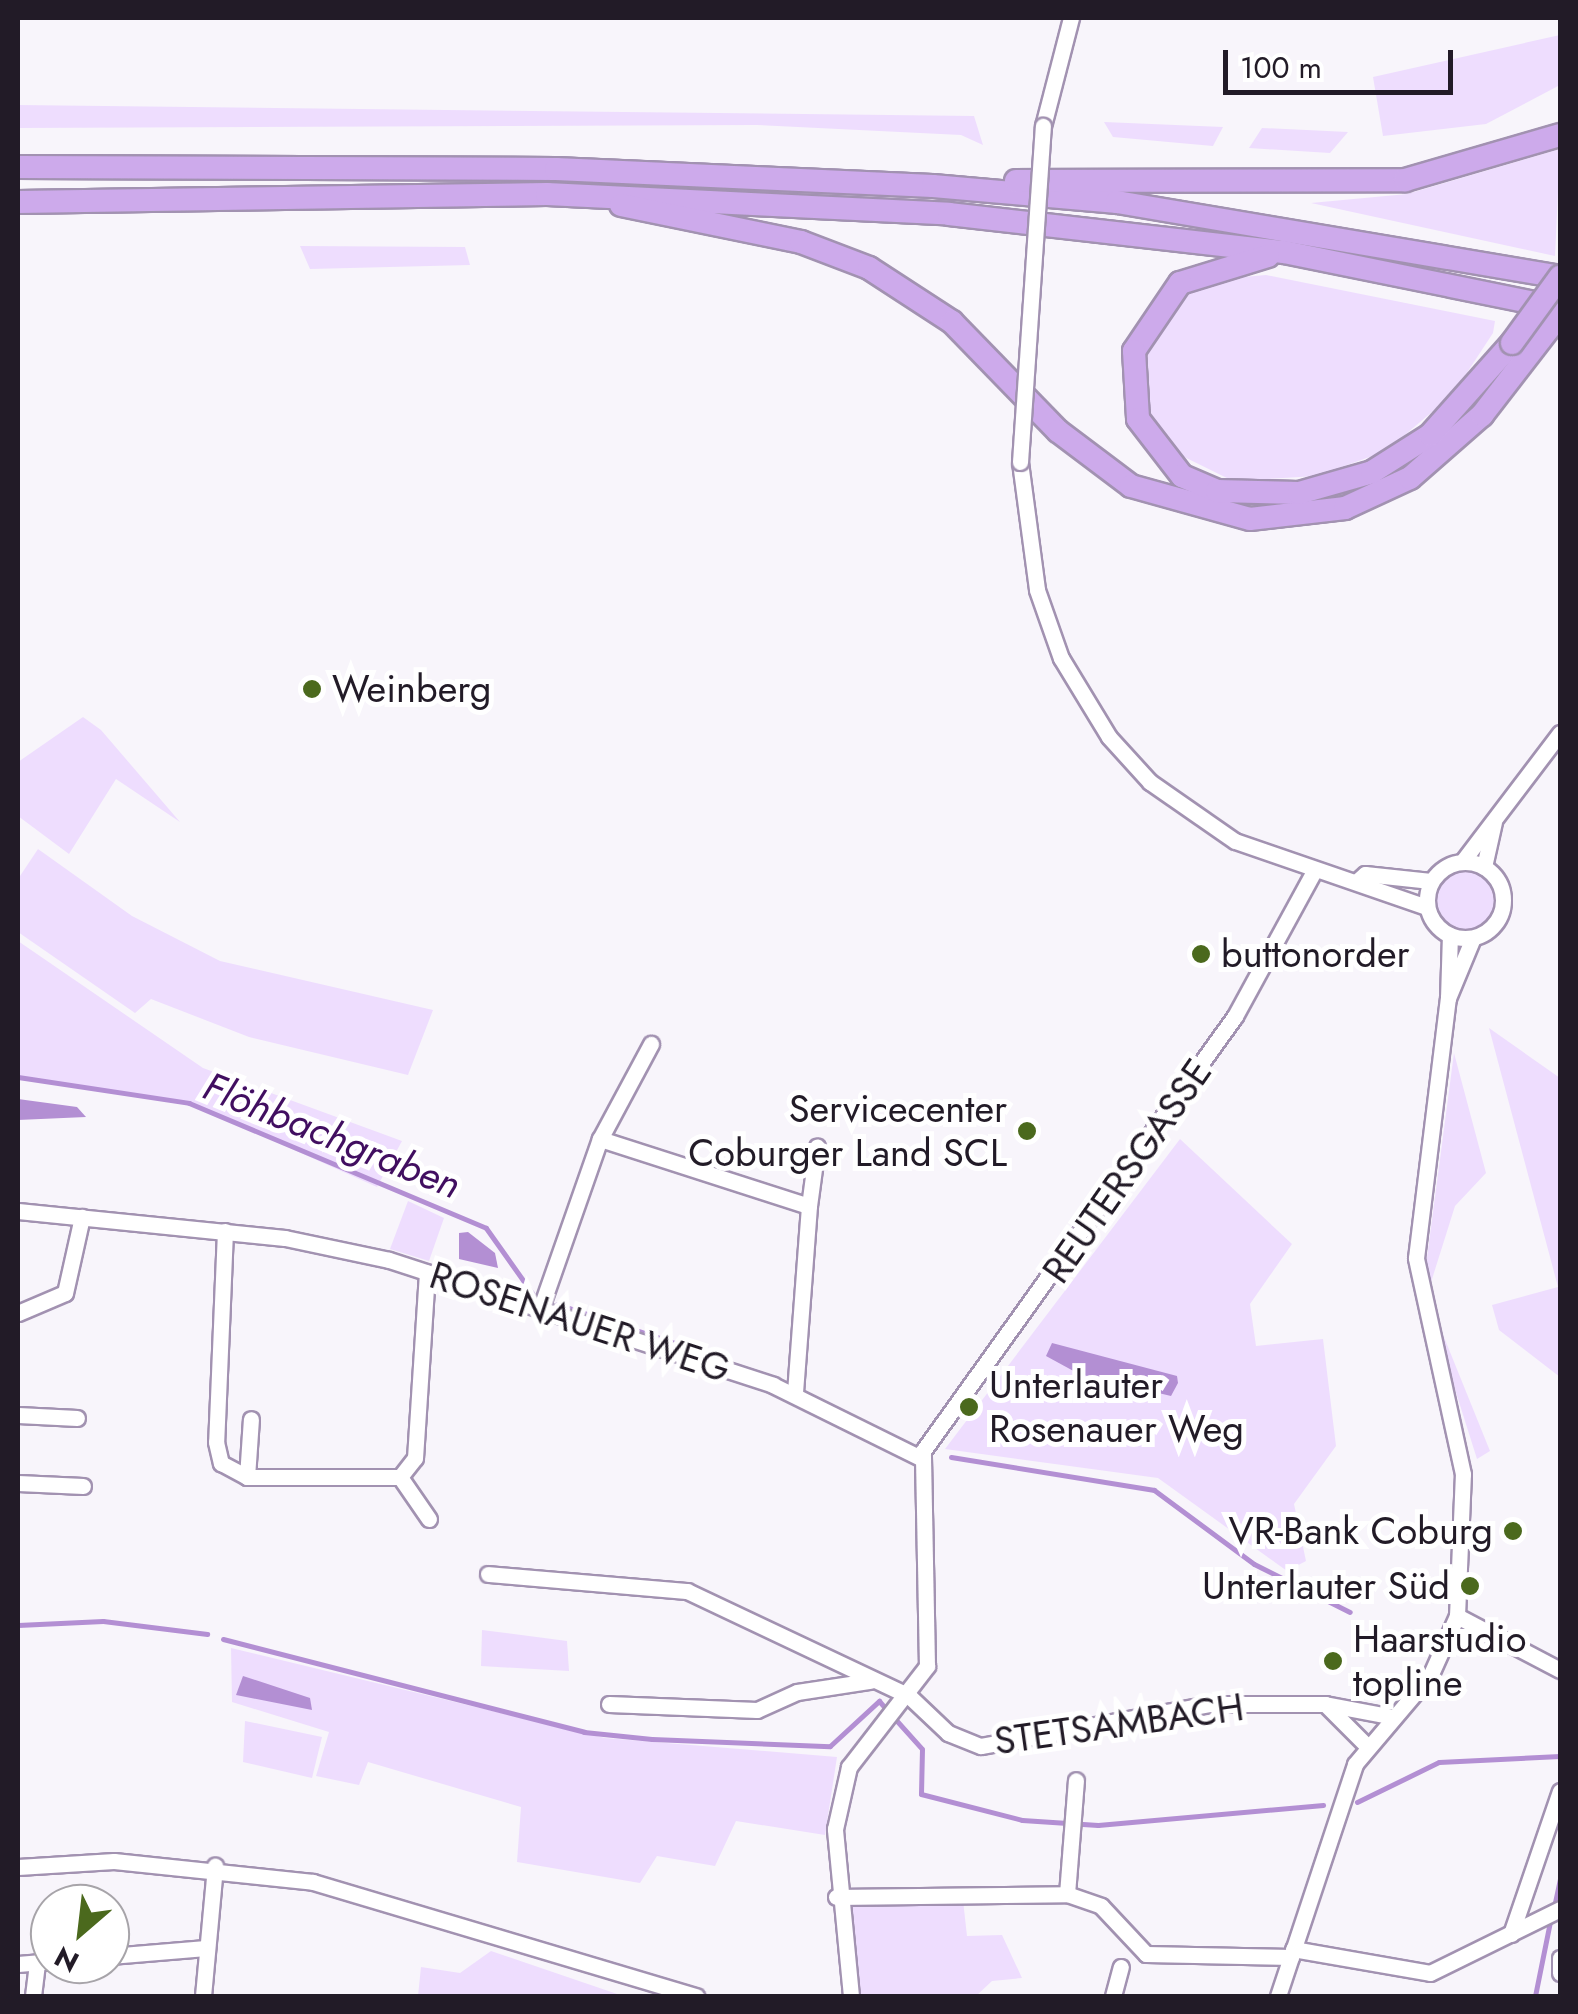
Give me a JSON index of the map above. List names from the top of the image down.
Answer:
{
  "streets": {
    "street": ["REUTERSGASSE", "ROSENAUER WEG", "STETSAMBACH"]
  },
  "crossings": [
    ["REUTERSGASSE", "ROSENAUER WEG"]
  ],
  "water": ["Flöhbachgraben"],
  "places": [
    "Weinberg",
    "buttonorder",
    "Servicecenter Coburger Land SCL",
    "Unterlauter Rosenauer Weg",
    "VR-Bank Coburg",
    "Unterlauter Süd",
    "Haarstudio topline"
  ],
  "scale_bar": "100 m",
  "north": "bottom left"
}
